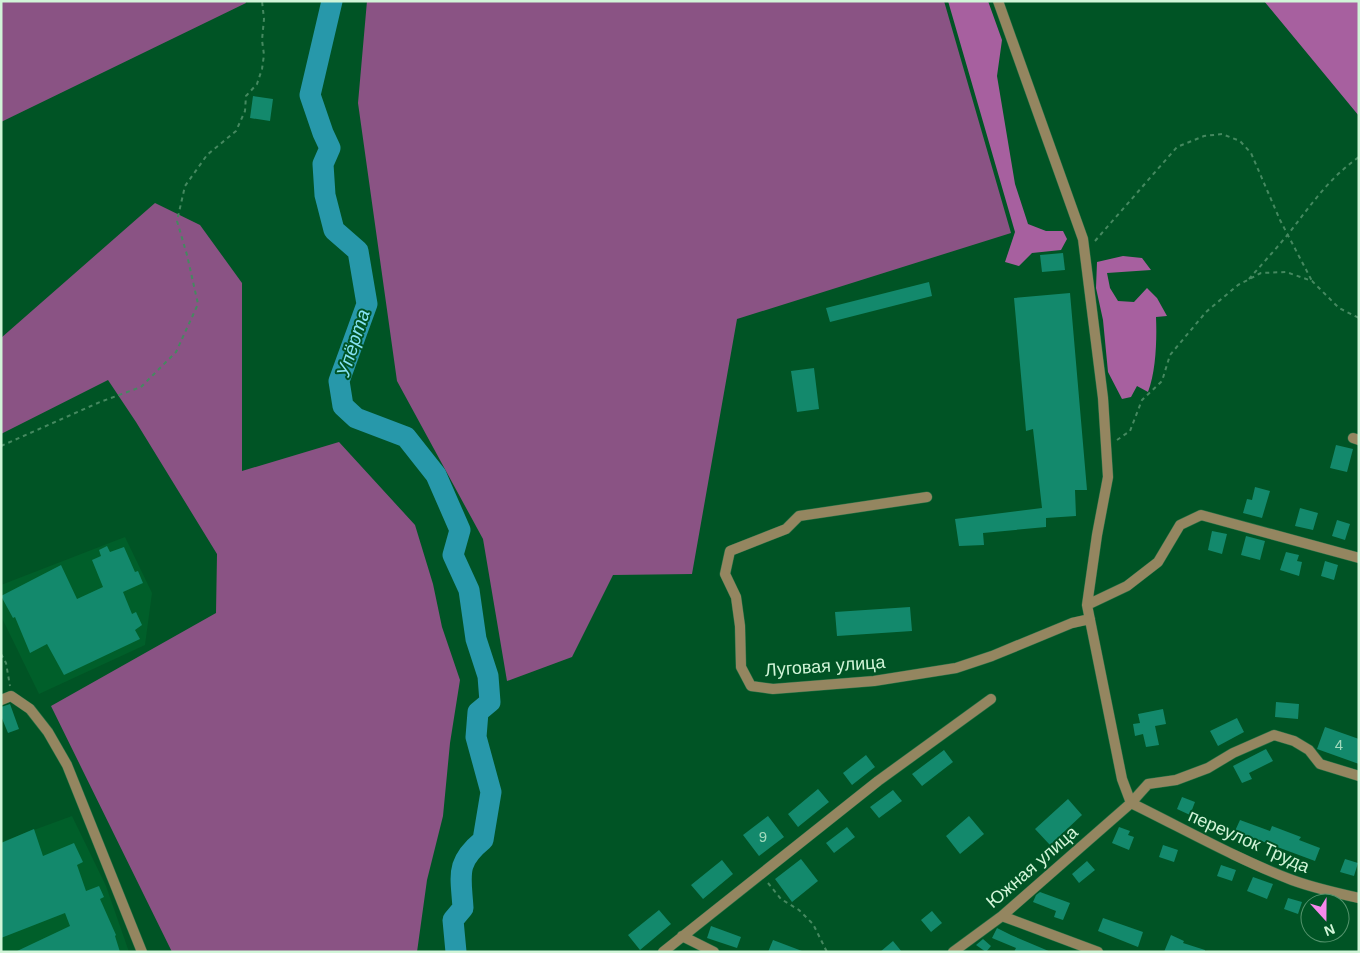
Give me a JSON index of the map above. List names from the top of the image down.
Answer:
{
  "streets": {
    "street": ["Луговая улица", "переулок Труда", "Южная улица"]
  },
  "crossings": [
    ["переулок Труда", "Южная улица"]
  ],
  "water": ["Упёрта"],
  "house_numbers": ["4", "9"],
  "north": "bottom"
}
